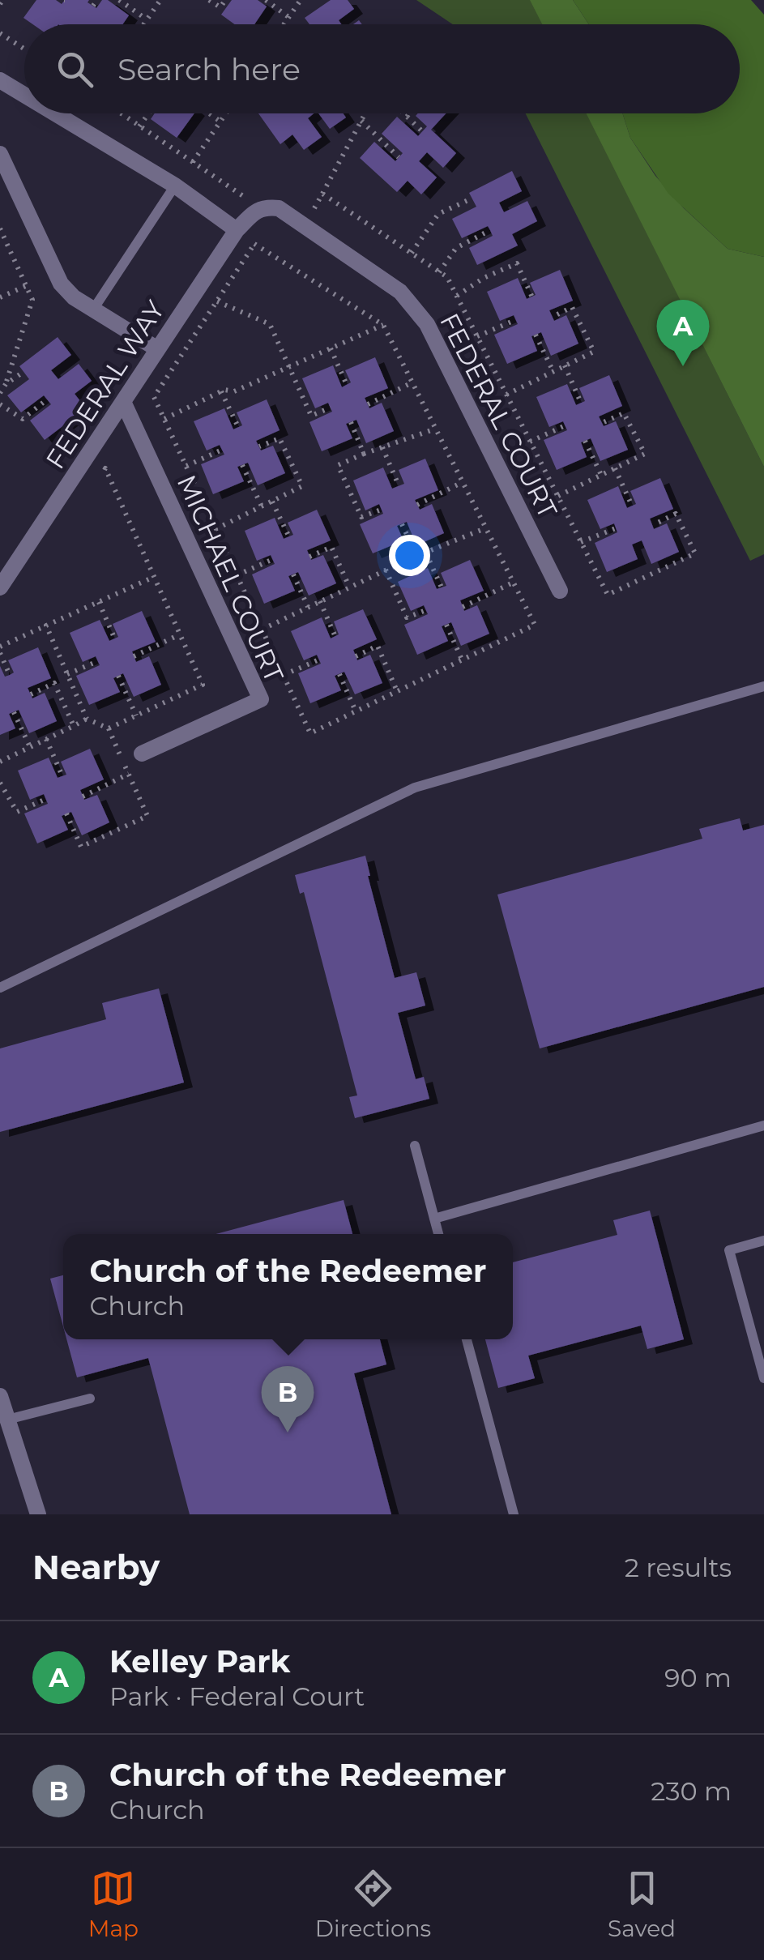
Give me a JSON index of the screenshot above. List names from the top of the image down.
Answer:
{
  "streets": {
    "street": ["FEDERAL WAY", "FEDERAL COURT", "MICHAEL COURT"]
  },
  "crossings": [
    ["FEDERAL WAY", "FEDERAL COURT"],
    ["FEDERAL WAY", "MICHAEL COURT"]
  ],
  "page": {
    "search": "Search here",
    "pins": ["A", "B"],
    "popup": ["Church of the Redeemer", "Church"],
    "heading": ["Nearby", "2 results"],
    "list": [
      {
        "mark": "A",
        "name": "Kelley Park",
        "note": "Park · Federal Court",
        "value": "90 m"
      },
      {
        "mark": "B",
        "name": "Church of the Redeemer",
        "note": "Church",
        "value": "230 m"
      }
    ],
    "nav": ["Map", "Directions", "Saved"]
  }
}
